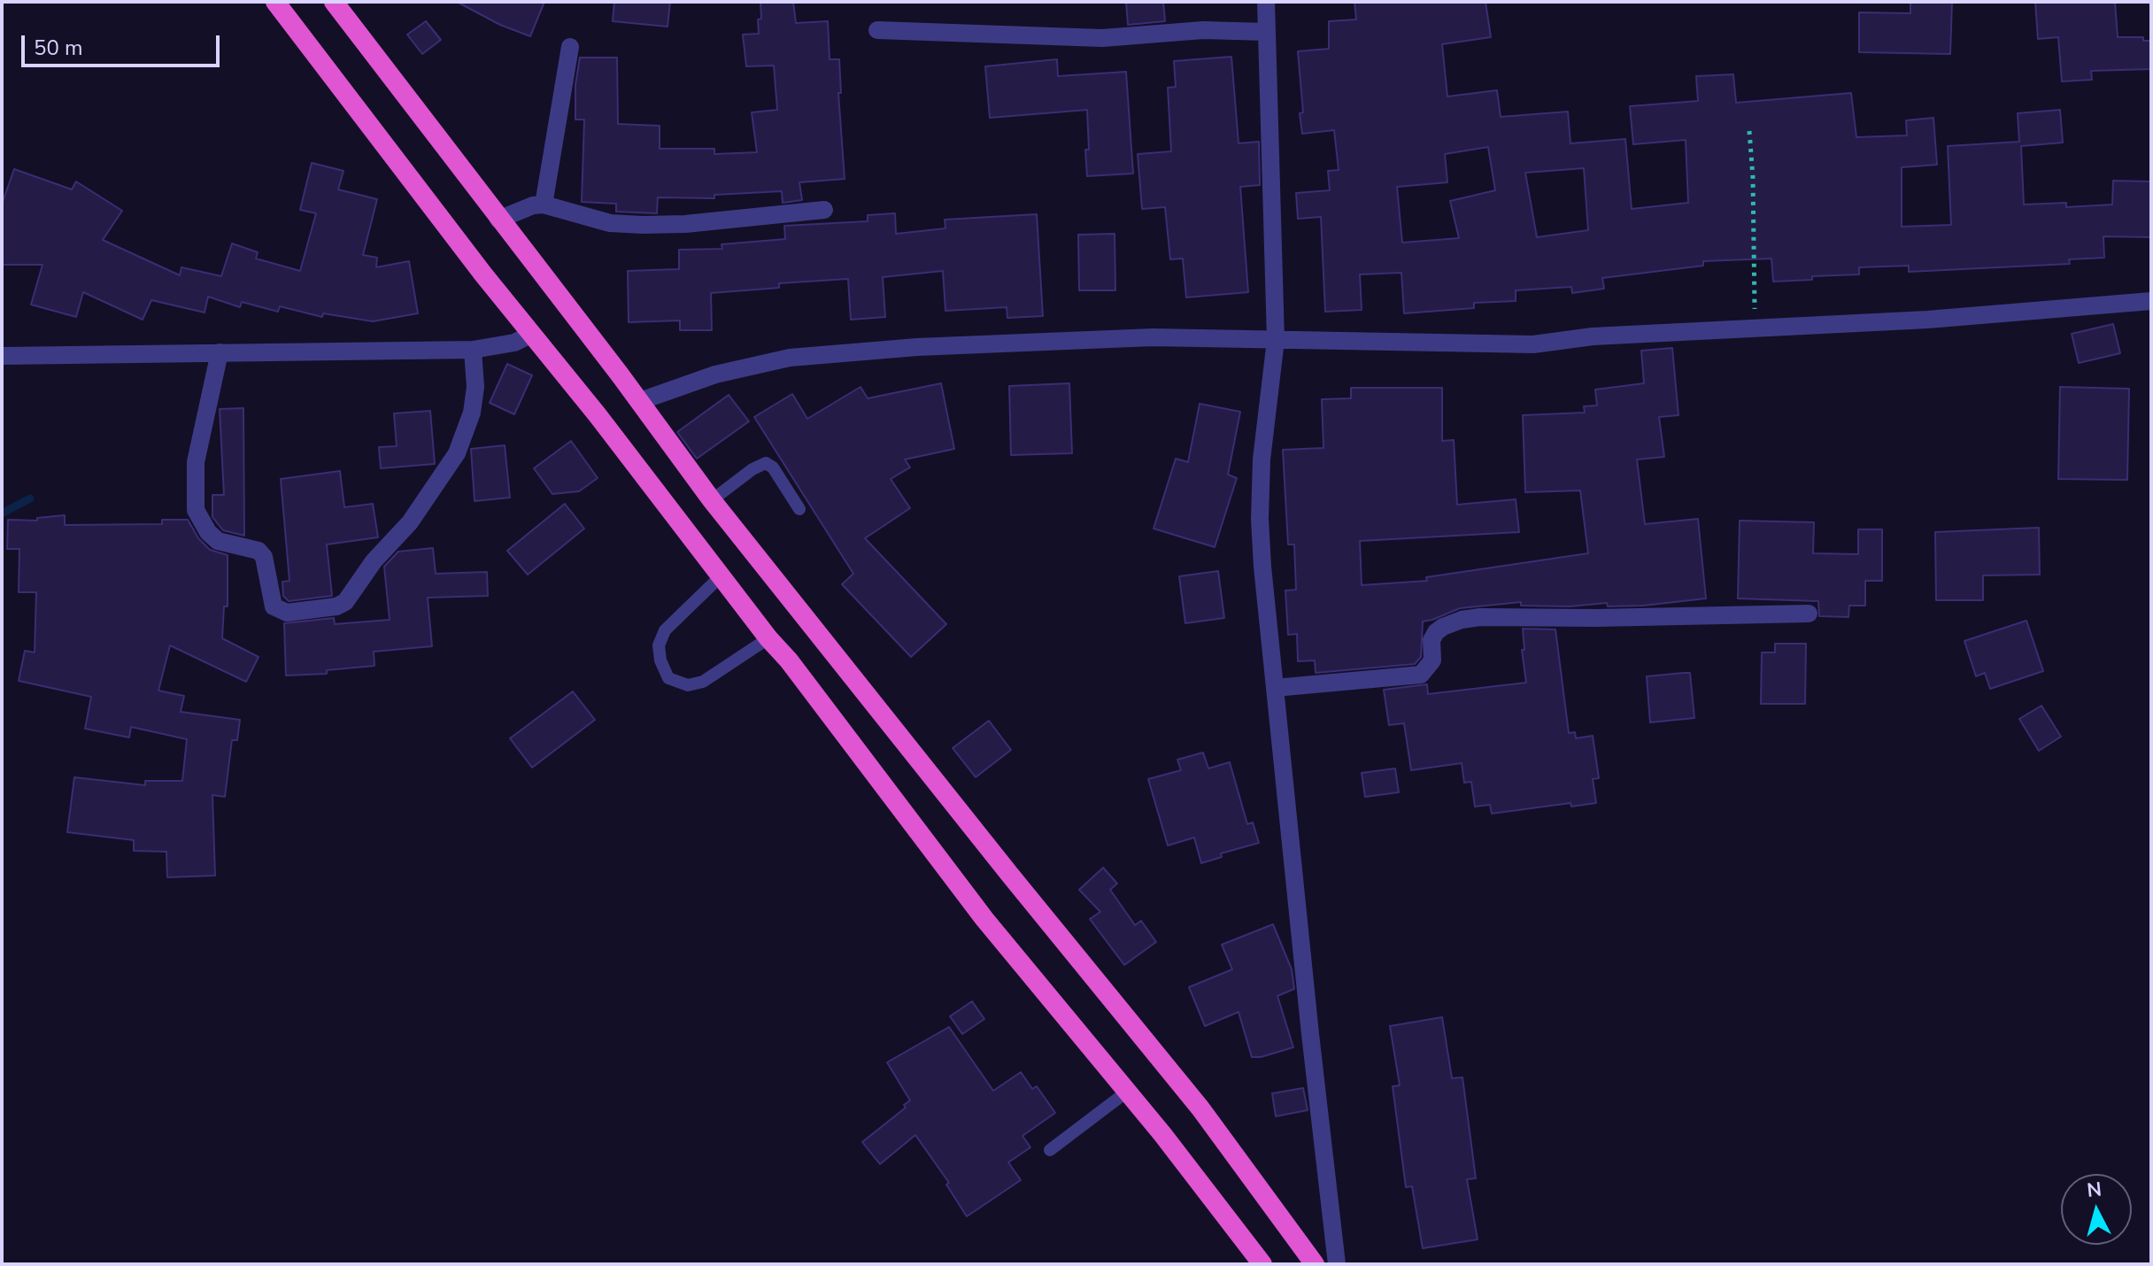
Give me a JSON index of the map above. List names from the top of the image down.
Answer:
{
  "scale_bar": "50 m",
  "north": "top"
}
